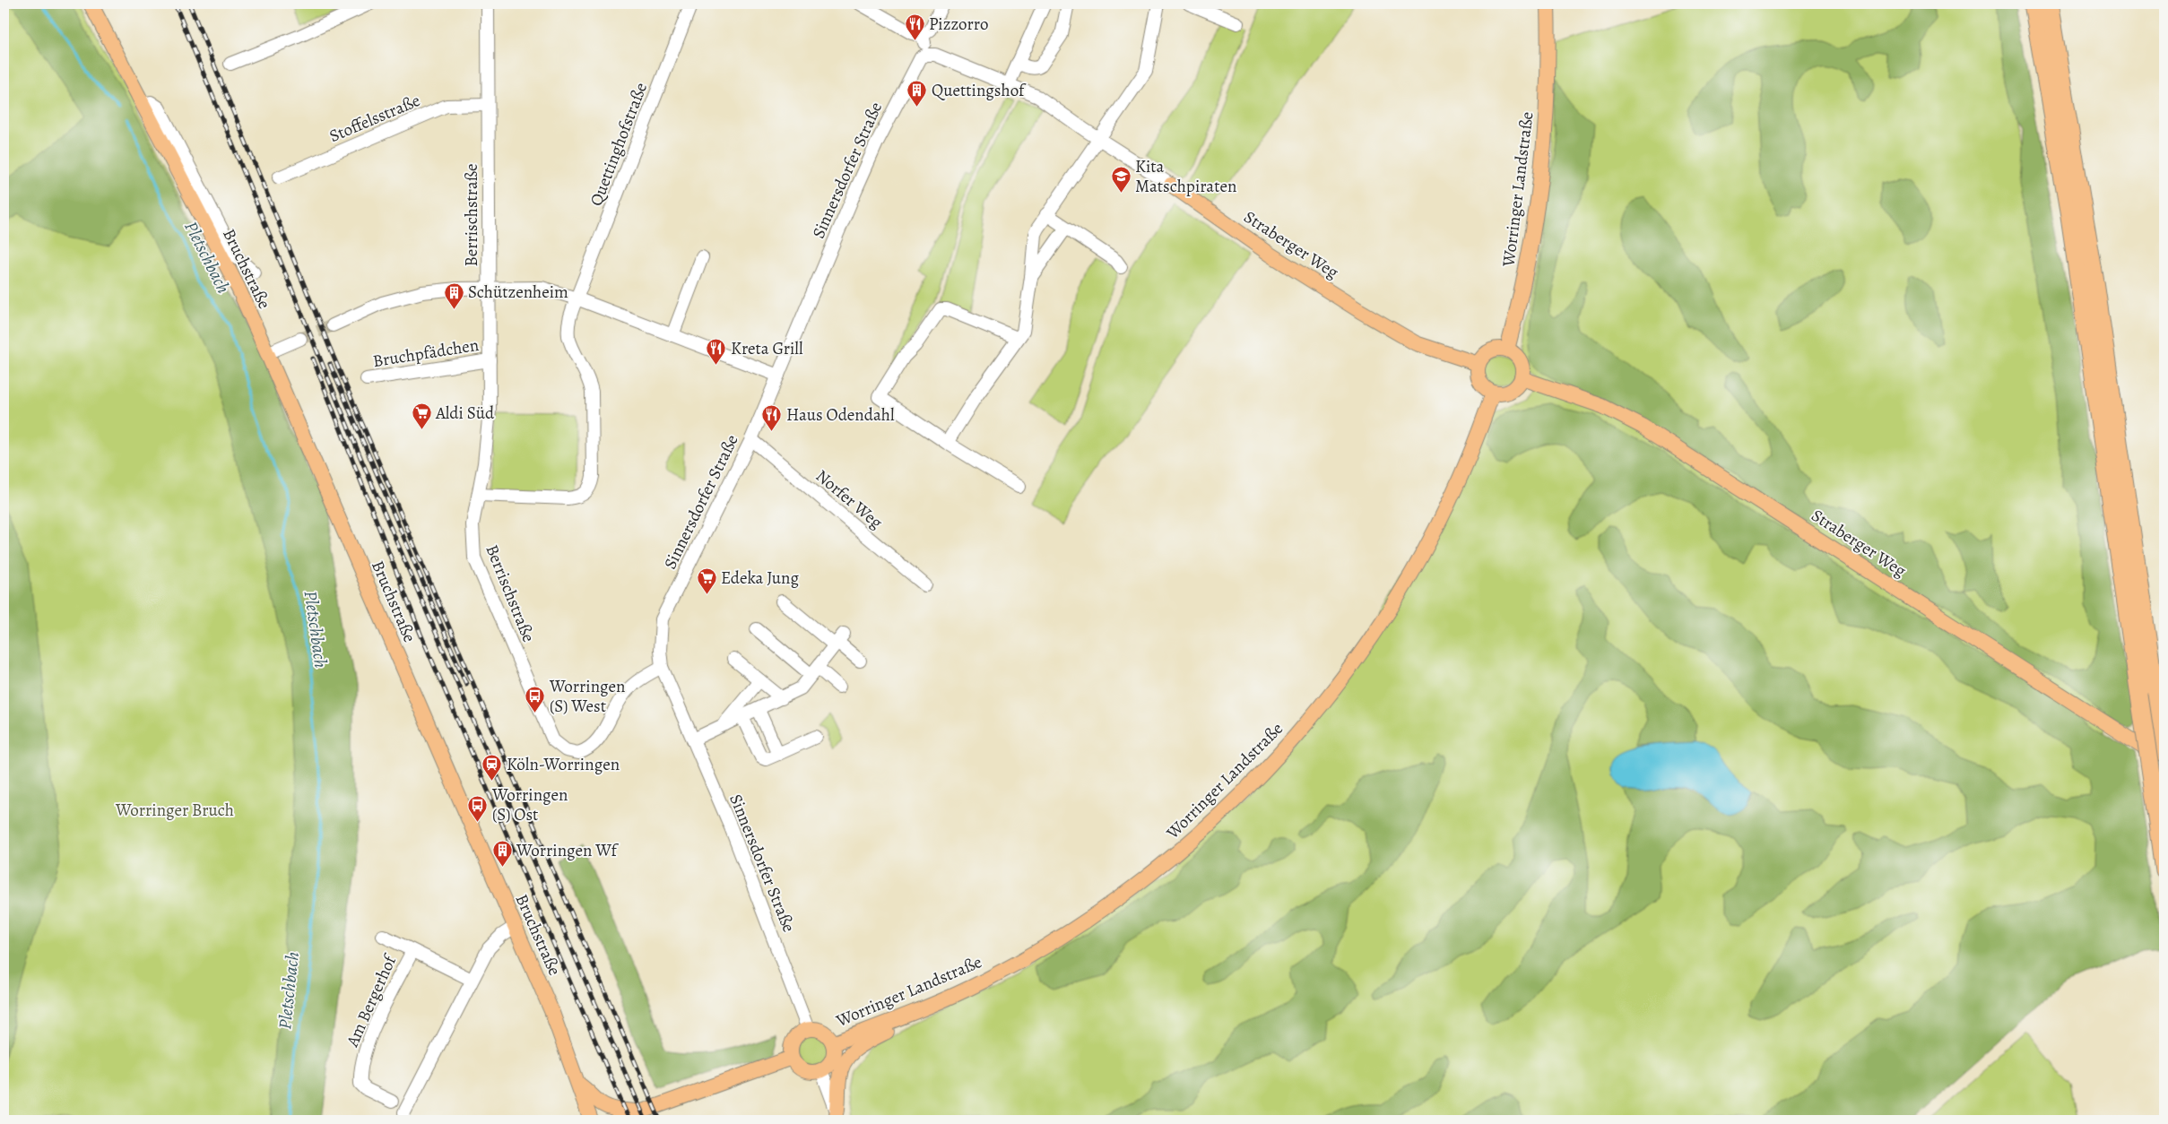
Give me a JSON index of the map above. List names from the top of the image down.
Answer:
{
  "streets": {
    "main road": ["Worringer Landstraße", "Straberger Weg", "Bruchstraße"],
    "street": [
      "Stoffelsstraße",
      "Quettinghofstraße",
      "Sinnersdorfer Straße",
      "Berrischstraße",
      "Bruchpfädchen",
      "Norfer Weg",
      "Am Bergerhof"
    ]
  },
  "crossings": [
    ["Stoffelsstraße", "Berrischstraße"],
    ["Quettinghofstraße", "Berrischstraße"],
    ["Sinnersdorfer Straße", "Worringer Landstraße"],
    ["Sinnersdorfer Straße", "Berrischstraße"],
    ["Sinnersdorfer Straße", "Straberger Weg"],
    ["Sinnersdorfer Straße", "Norfer Weg"],
    ["Worringer Landstraße", "Straberger Weg"],
    ["Berrischstraße", "Bruchpfädchen"]
  ],
  "water": ["Pletschbach"],
  "parks": ["Worringer Bruch"],
  "places": {
    "restaurant": ["Pizzorro", "Kreta Grill", "Haus Odendahl"],
    "building": ["Quettingshof", "Schützenheim", "Worringen Wf"],
    "school or university": ["Kita Matschpiraten"],
    "supermarket": ["Aldi Süd", "Edeka Jung"],
    "bus stop": ["Worringen (S) West", "Worringen (S) Ost"],
    "station": ["Köln-Worringen"]
  }
}
